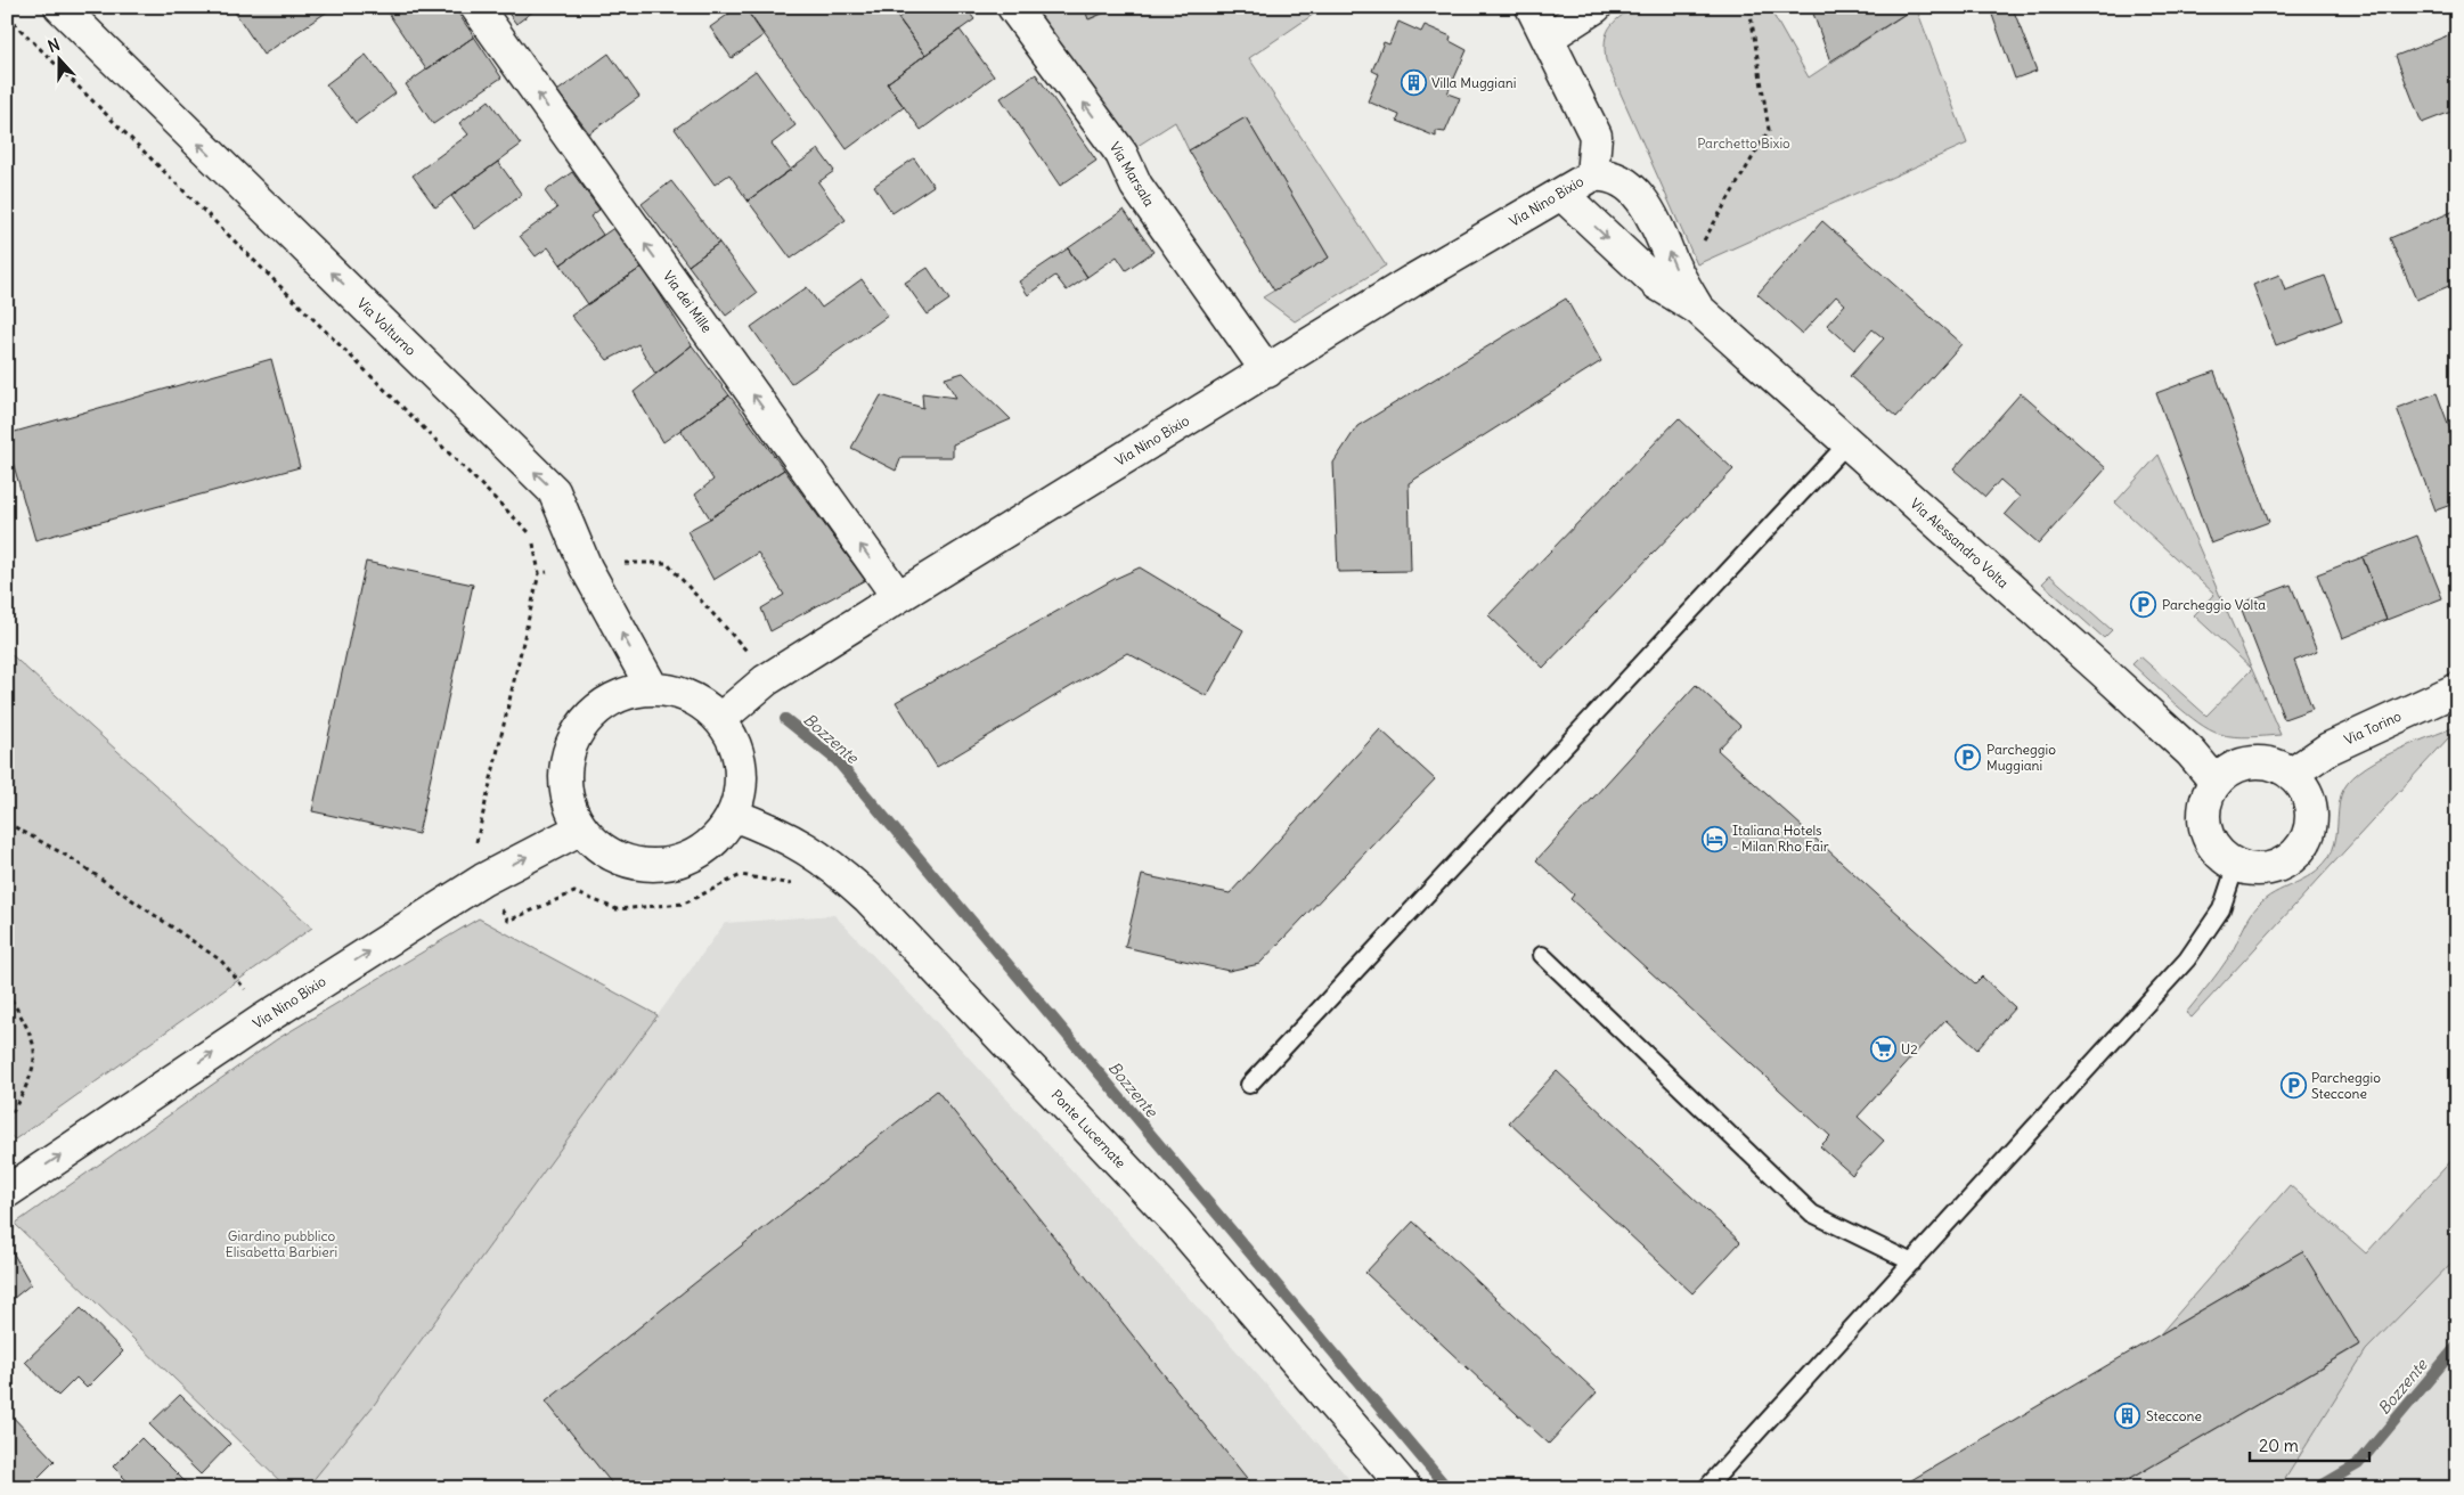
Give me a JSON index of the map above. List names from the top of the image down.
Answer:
{
  "streets": {
    "street": [
      "Via Marsala",
      "Via Nino Bixio",
      "Via dei Mille",
      "Via Volturno",
      "Via Alessandro Volta",
      "Via Torino",
      "Ponte Lucernate"
    ]
  },
  "crossings": [
    ["Via Marsala", "Via Nino Bixio"],
    ["Via Nino Bixio", "Via dei Mille"],
    ["Via Nino Bixio", "Via Volturno"],
    ["Via Nino Bixio", "Ponte Lucernate"],
    ["Via Volturno", "Ponte Lucernate"],
    ["Via Alessandro Volta", "Via Torino"]
  ],
  "one_way": [
    "Via Marsala",
    "Via Nino Bixio",
    "Via dei Mille",
    "Via Volturno"
  ],
  "water": ["Bozzente"],
  "parks": ["Parchetto Bixio", "Giardino pubblico Elisabetta Barbieri"],
  "places": {
    "building": ["Villa Muggiani", "Steccone"],
    "parking": ["Parcheggio Volta", "Parcheggio Muggiani", "Parcheggio Steccone"],
    "hotel": ["Italiana Hotels - Milan Rho Fair"],
    "supermarket": ["U2"]
  },
  "scale_bar": "20 m",
  "north": "top"
}
